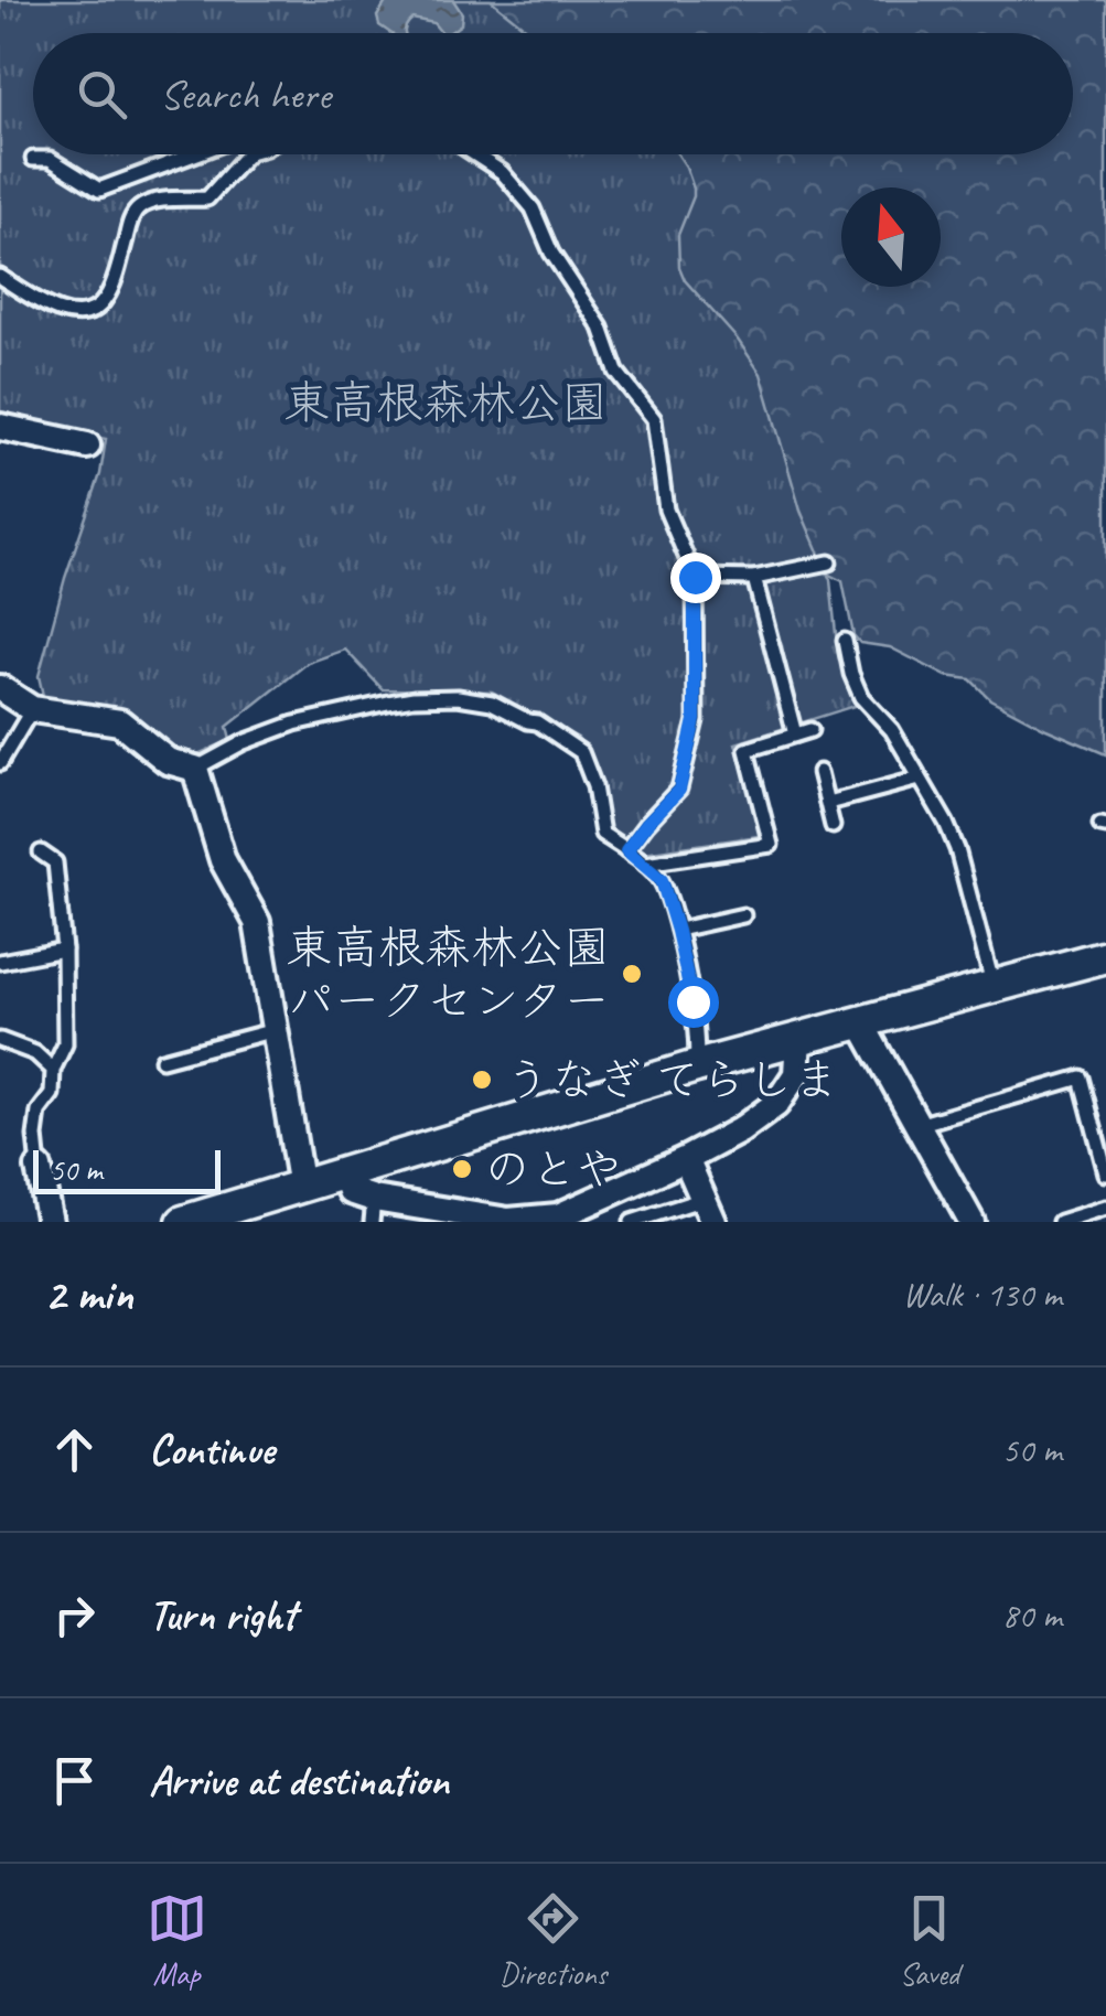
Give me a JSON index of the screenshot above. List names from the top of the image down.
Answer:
{
  "parks": ["東高根森林公園"],
  "places": ["東高根森林公園 パークセンター", "うなぎ てらしま", "のとや"],
  "scale_bar": "50 m",
  "north": "top",
  "page": {
    "search": "Search here",
    "scale": "50 m",
    "heading": ["2 min", "Walk · 130 m"],
    "list": [
      ["Continue", "50 m"],
      ["Turn right", "80 m"],
      "Arrive at destination"
    ],
    "nav": ["Map", "Directions", "Saved"]
  }
}
